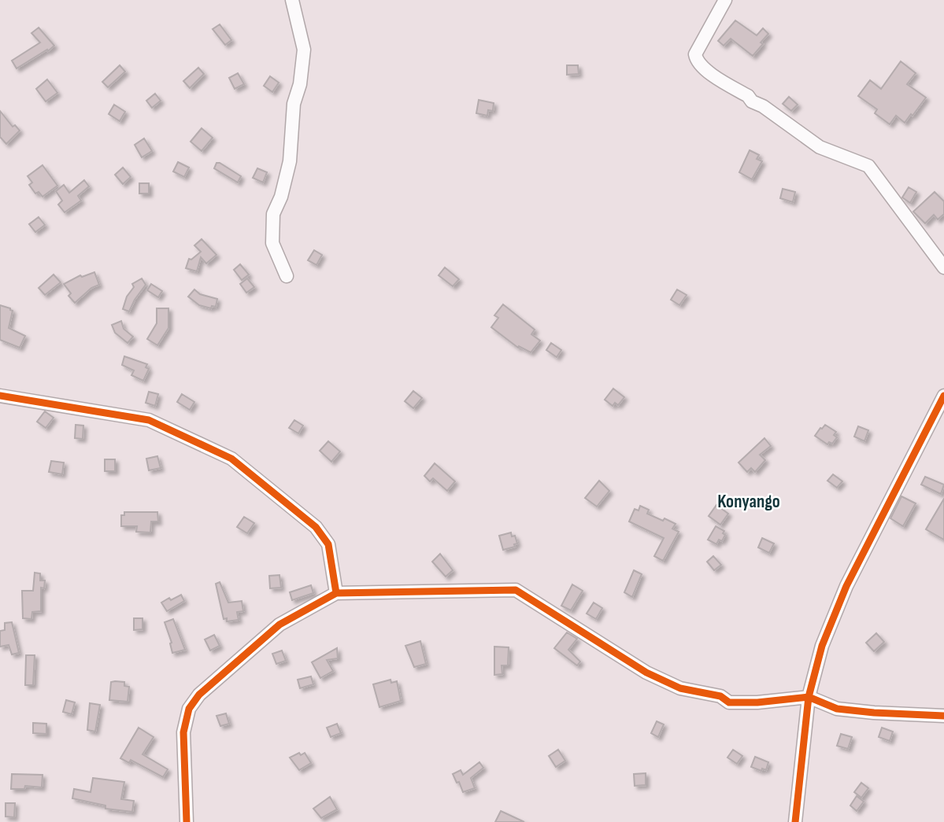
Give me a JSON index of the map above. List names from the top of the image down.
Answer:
{
  "districts": ["Konyango"]
}
